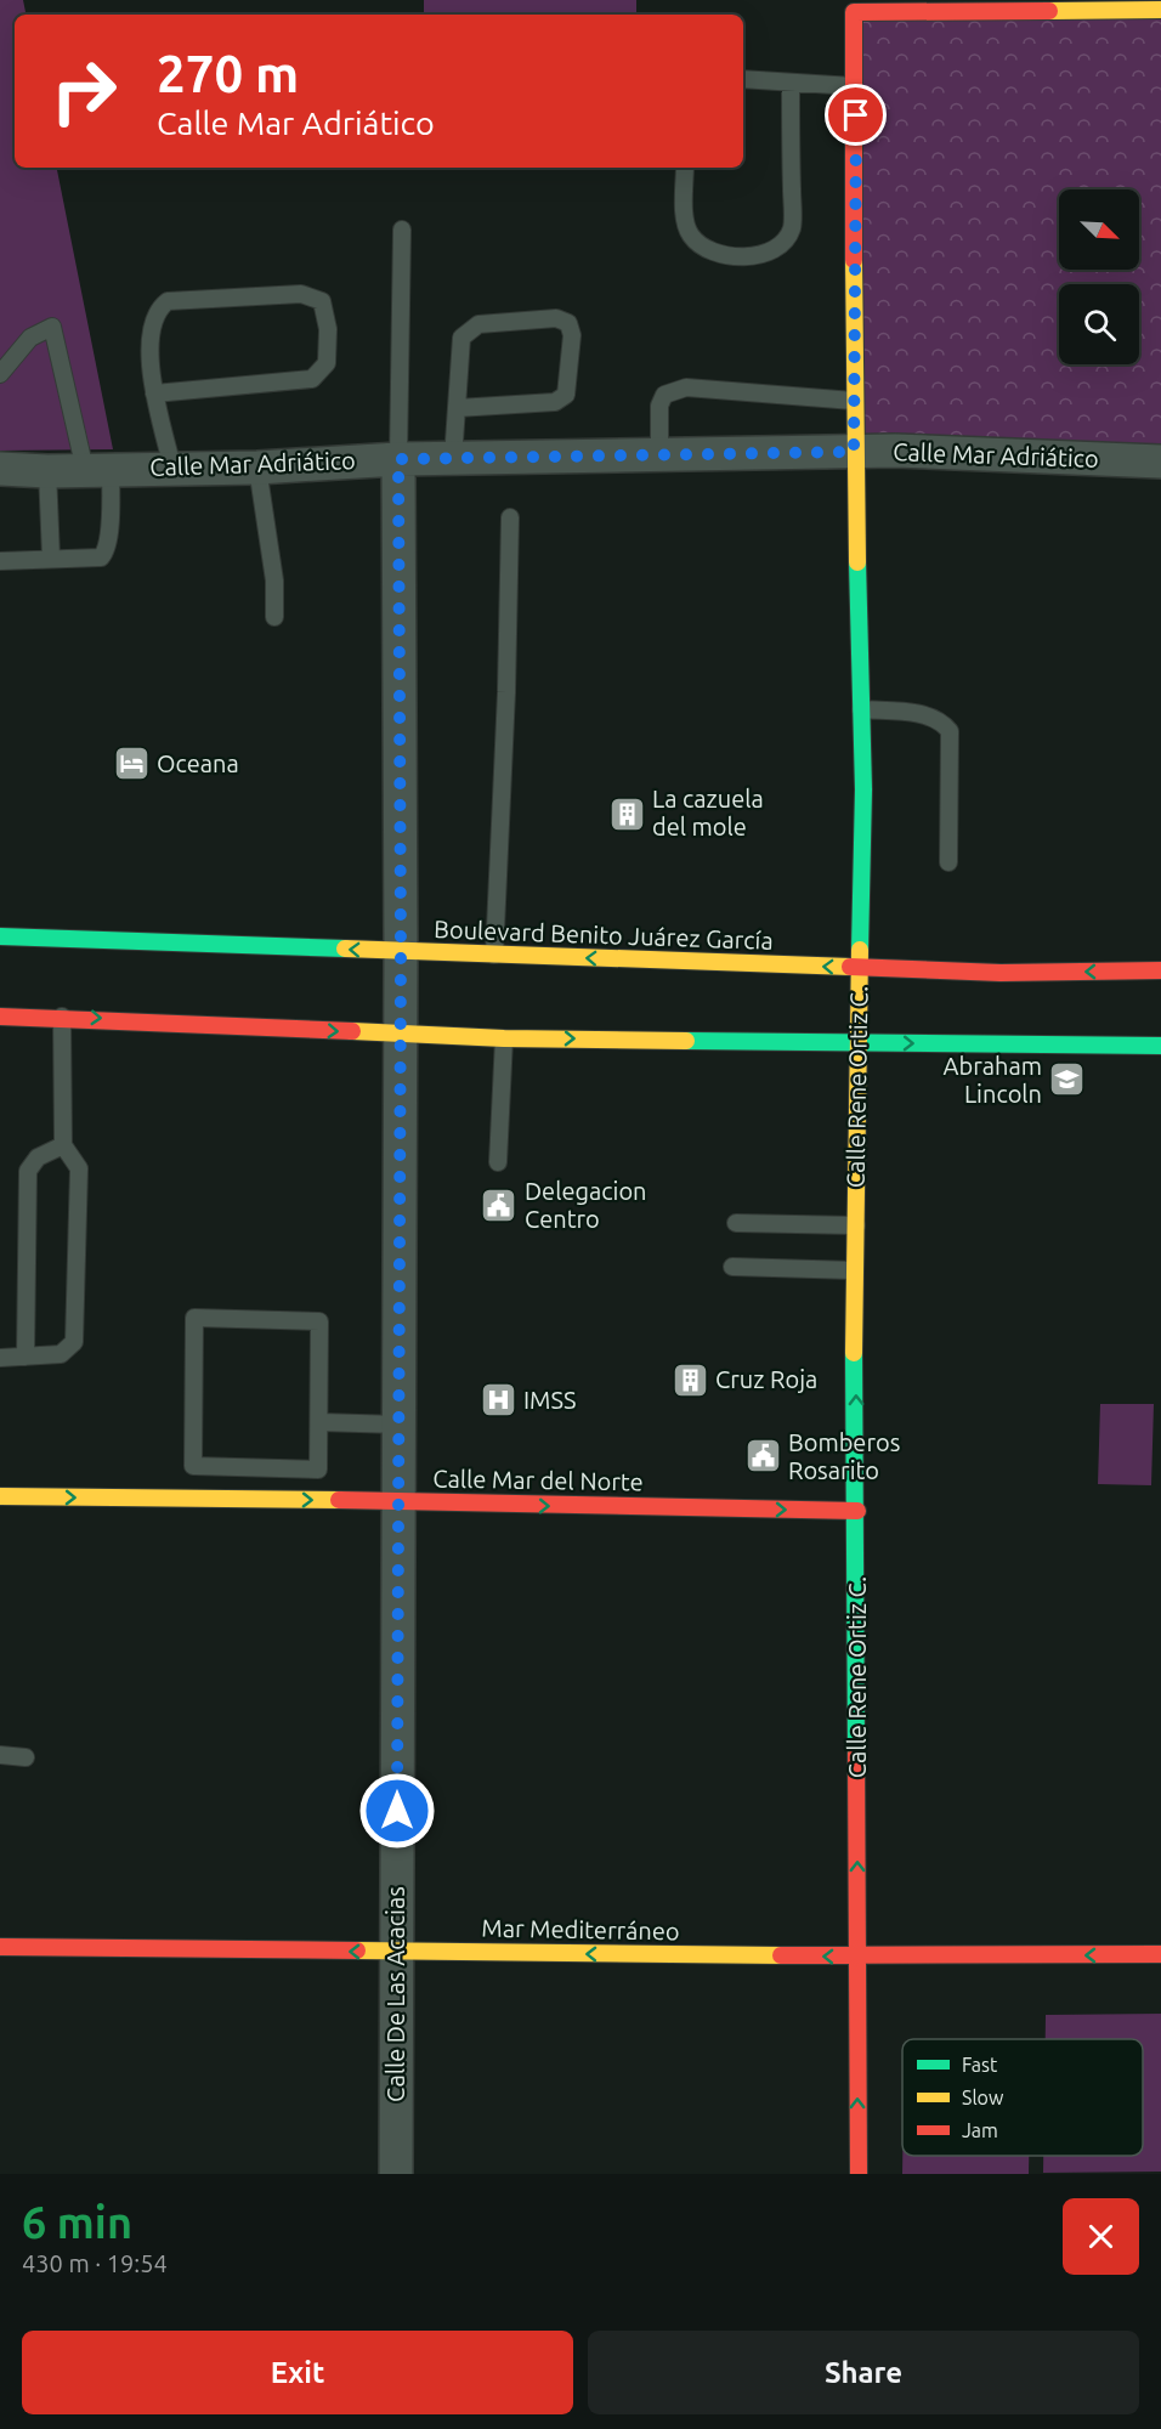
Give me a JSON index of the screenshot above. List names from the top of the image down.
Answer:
{
  "streets": {
    "main road": [
      "Boulevard Benito Juárez García",
      "Calle Rene Ortiz C.",
      "Calle Mar del Norte",
      "Mar Mediterráneo"
    ],
    "street": ["Calle Mar Adriático", "Calle De Las Acacias"]
  },
  "crossings": [
    ["Calle Mar Adriático", "Calle Rene Ortiz C."],
    ["Calle Mar Adriático", "Calle De Las Acacias"],
    ["Boulevard Benito Juárez García", "Calle Rene Ortiz C."],
    ["Boulevard Benito Juárez García", "Calle De Las Acacias"],
    ["Calle Rene Ortiz C.", "Calle Mar del Norte"],
    ["Calle Rene Ortiz C.", "Mar Mediterráneo"],
    ["Calle Mar del Norte", "Calle De Las Acacias"],
    ["Mar Mediterráneo", "Calle De Las Acacias"]
  ],
  "one_way": ["Calle Rene Ortiz C.", "Calle Mar del Norte", "Mar Mediterráneo"],
  "places": {
    "hotel": ["Oceana"],
    "building": ["La cazuela del mole", "Cruz Roja"],
    "school or university": ["Abraham Lincoln"],
    "public building": ["Delegacion Centro", "Bomberos Rosarito"],
    "hospital": ["IMSS"]
  },
  "legend": ["Fast", "Slow", "Jam"],
  "north": "bottom right",
  "page": {
    "turn": ["270 m", "Calle Mar Adriático"],
    "heading": ["6 min", "430 m · 19:54"],
    "buttons": ["Exit", "Share"]
  }
}
